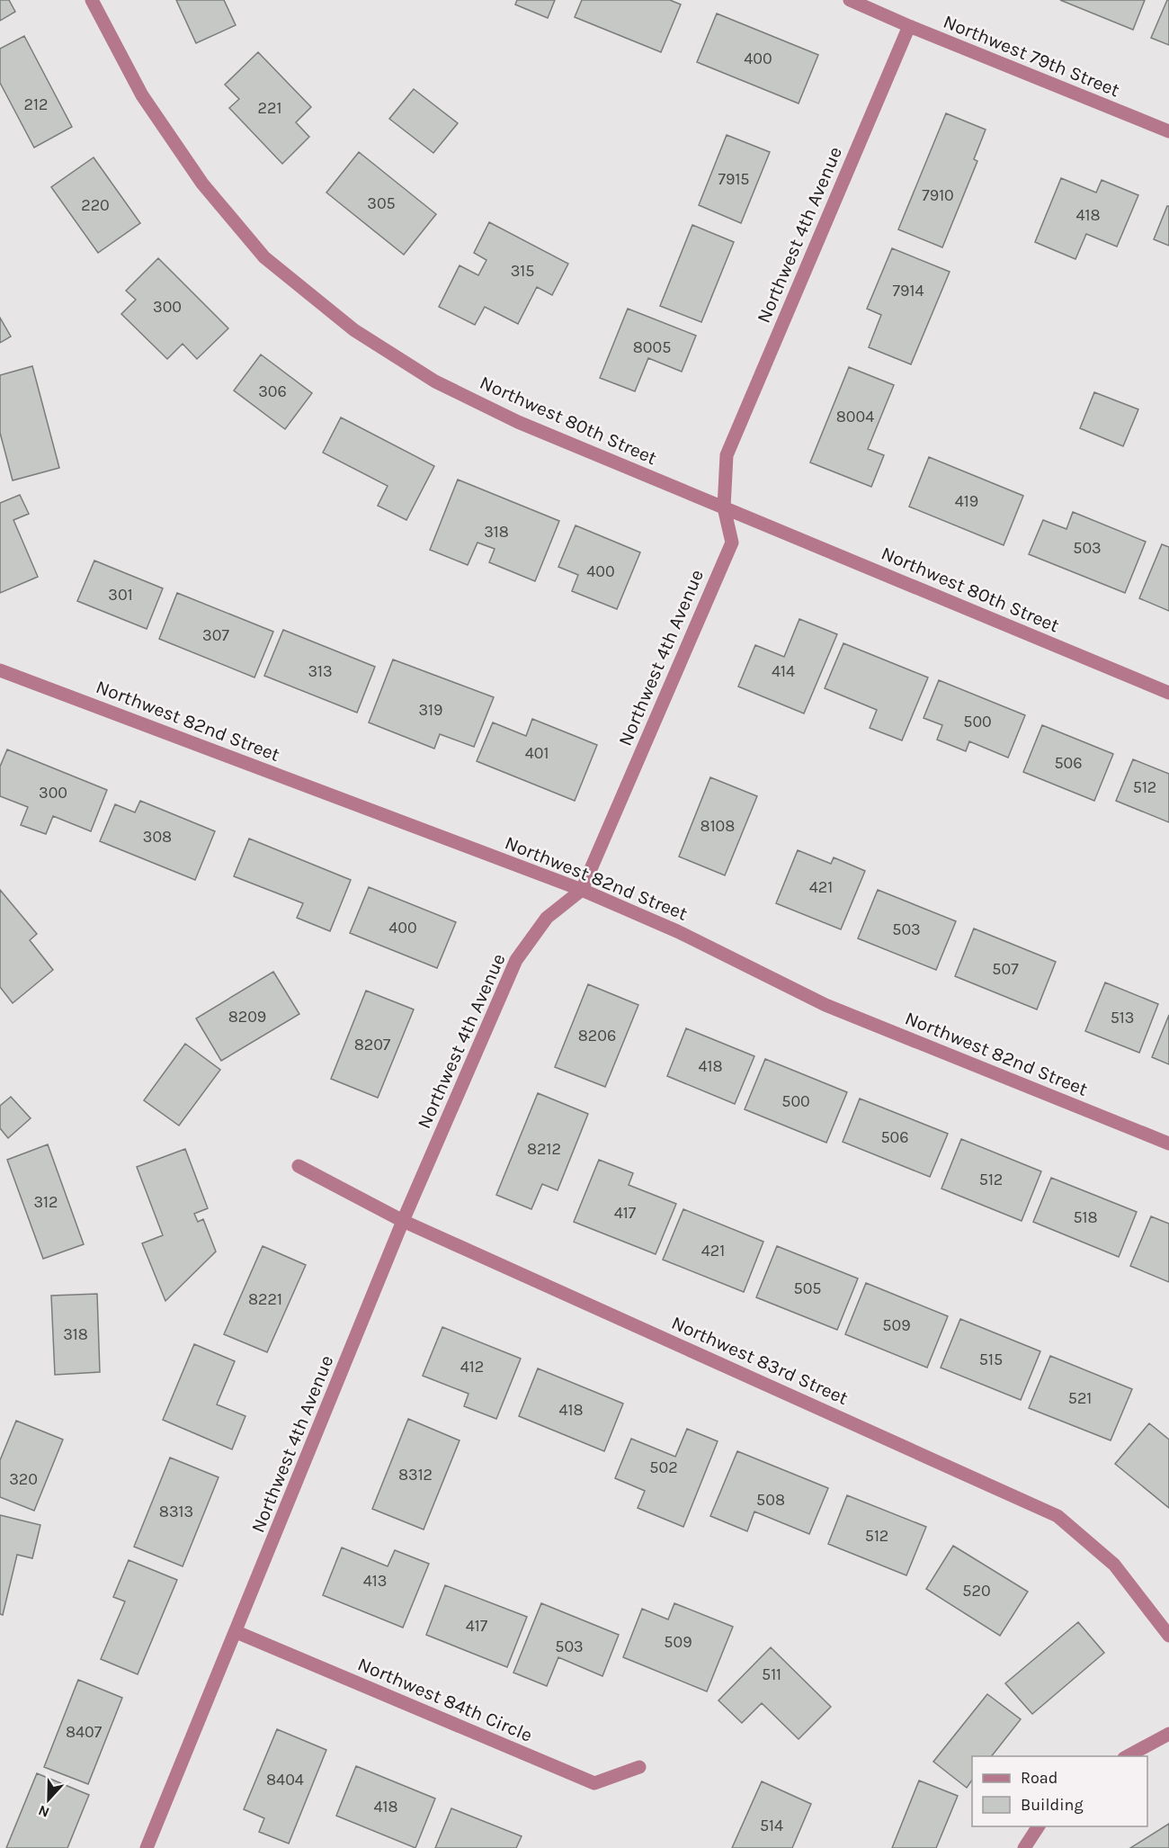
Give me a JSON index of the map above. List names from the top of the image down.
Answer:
{
  "streets": {
    "street": [
      "Northwest 79th Street",
      "Northwest 4th Avenue",
      "Northwest 80th Street",
      "Northwest 82nd Street",
      "Northwest 83rd Street",
      "Northwest 84th Circle"
    ]
  },
  "crossings": [
    ["Northwest 79th Street", "Northwest 4th Avenue"],
    ["Northwest 4th Avenue", "Northwest 80th Street"],
    ["Northwest 4th Avenue", "Northwest 82nd Street"],
    ["Northwest 4th Avenue", "Northwest 83rd Street"],
    ["Northwest 4th Avenue", "Northwest 84th Circle"]
  ],
  "house_numbers": [
    "400",
    "212",
    "221",
    "7915",
    "7910",
    "305",
    "220",
    "418",
    "315",
    "7914",
    "300",
    "8005",
    "306",
    "8004",
    "419",
    "318",
    "503",
    "400",
    "301",
    "307",
    "313",
    "414",
    "319",
    "500",
    "401",
    "506",
    "512",
    "300",
    "8108",
    "308",
    "421",
    "400",
    "503",
    "507",
    "8209",
    "513",
    "8206",
    "8207",
    "418",
    "500",
    "506",
    "8212",
    "512",
    "312",
    "417",
    "518",
    "421",
    "505",
    "8221",
    "509",
    "318",
    "515",
    "412",
    "521",
    "418",
    "502",
    "8312",
    "320",
    "508",
    "8313",
    "512",
    "413",
    "520",
    "417",
    "509",
    "503",
    "511",
    "8407",
    "8404",
    "418",
    "514"
  ],
  "legend": ["Road", "Building"],
  "north": "bottom"
}
